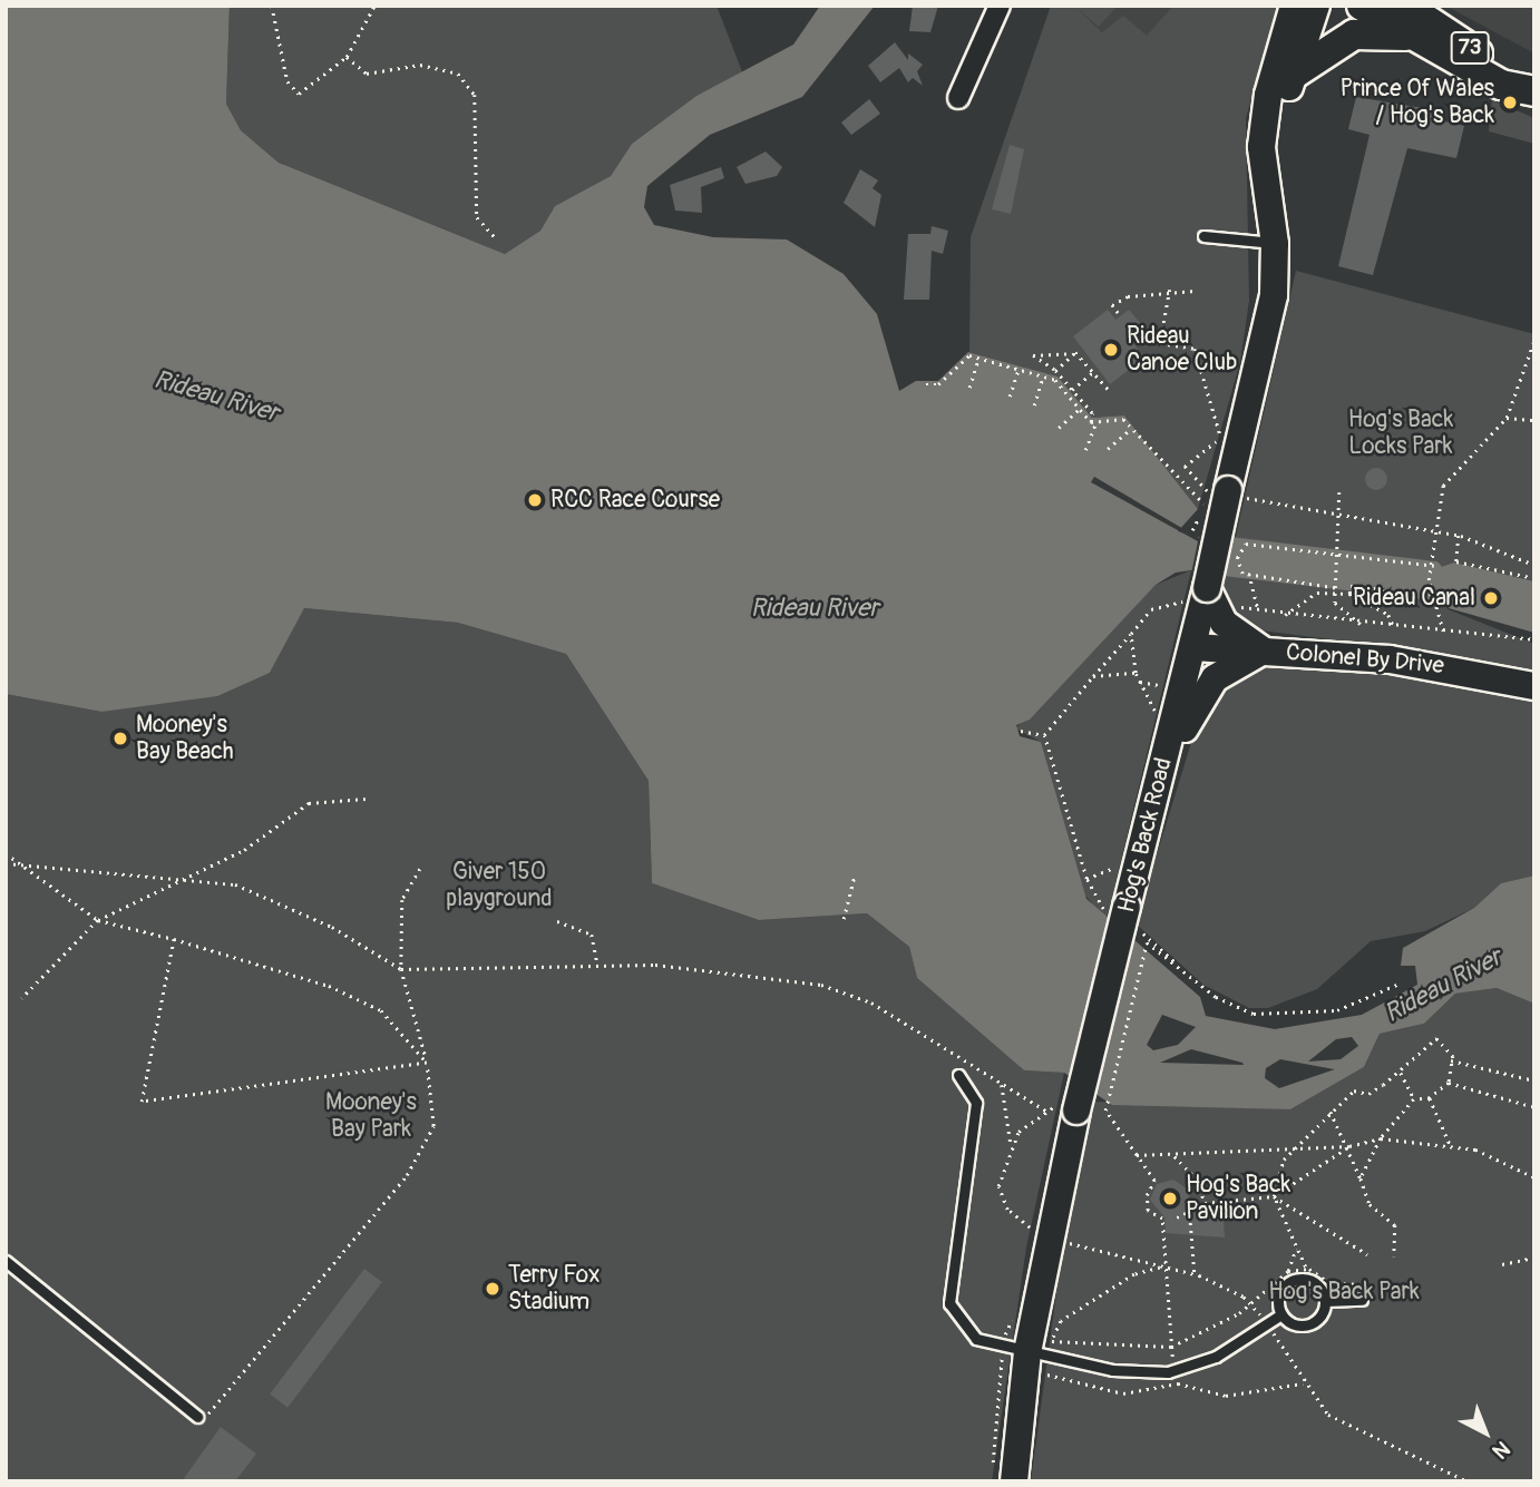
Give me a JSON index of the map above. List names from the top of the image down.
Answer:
{
  "streets": {
    "main road": ["73", "Colonel By Drive", "Hog's Back Road"]
  },
  "crossings": [
    ["Colonel By Drive", "Hog's Back Road"]
  ],
  "water": ["Rideau River"],
  "parks": [
    "Hog's Back Locks Park",
    "Giver 150 playground",
    "Mooney's Bay Park",
    "Hog's Back Park"
  ],
  "places": [
    "Prince Of Wales / Hog's Back",
    "Rideau Canoe Club",
    "RCC Race Course",
    "Rideau Canal",
    "Mooney's Bay Beach",
    "Hog's Back Pavilion",
    "Terry Fox Stadium"
  ],
  "north": "bottom right"
}
